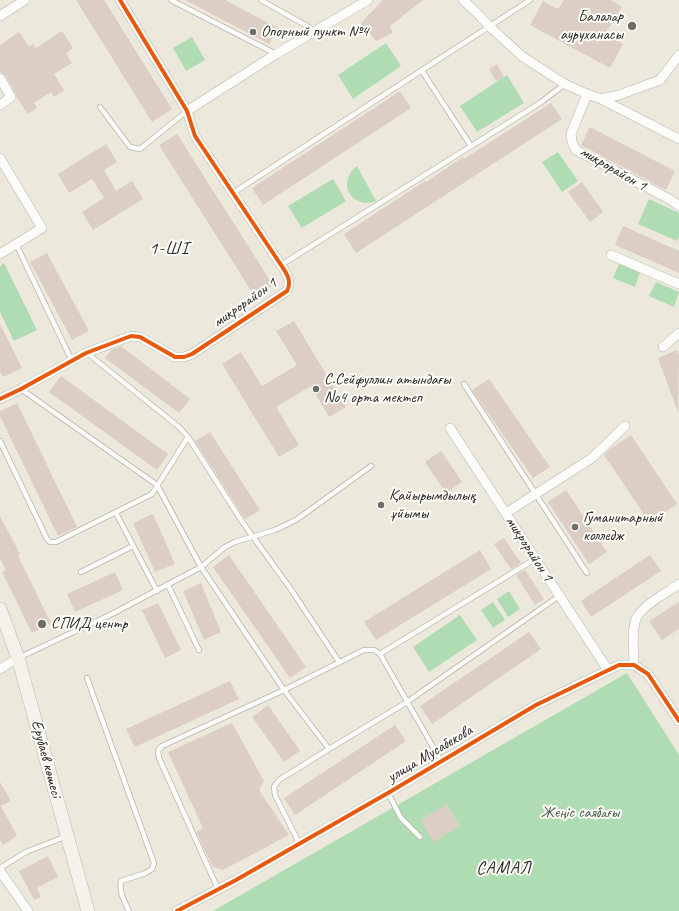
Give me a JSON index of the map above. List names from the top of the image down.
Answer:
{
  "streets": {
    "main road": ["Ерубаев көшесі"],
    "street": ["микрорайон 1", "улица Мусабекова"]
  },
  "crossings": [
    ["микрорайон 1", "улица Мусабекова"]
  ],
  "districts": ["1-ШІ", "САМАЛ"],
  "parks": ["Жеңіс саябағы"],
  "places": [
    "Балалар ауруханасы",
    "Опорный пункт №4",
    "С.Сейфуллин атындағы No4 орта мектеп",
    "Қайырымдылық ұйымы",
    "Гуманитарный колледж",
    "СПИД центр"
  ]
}
